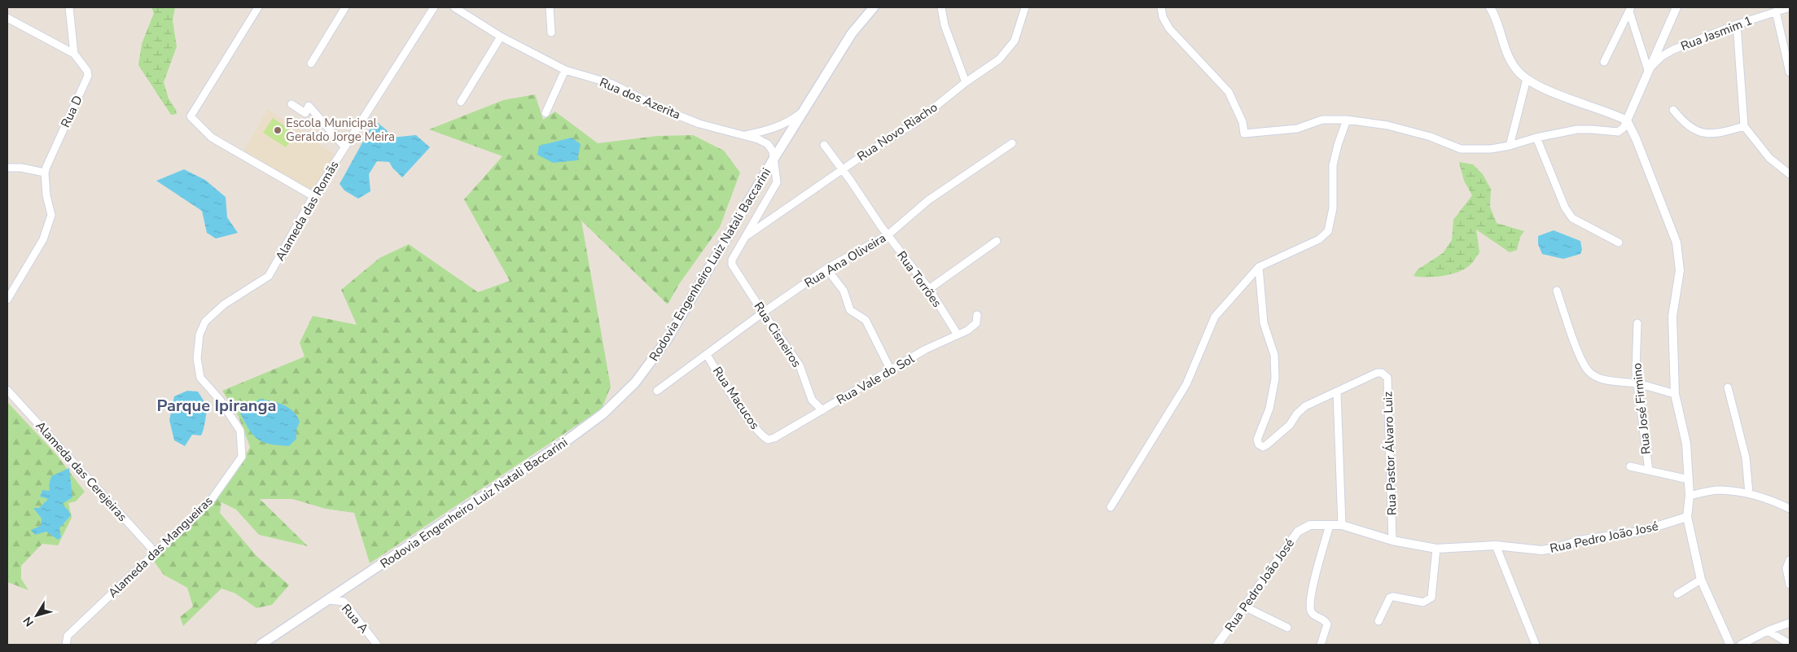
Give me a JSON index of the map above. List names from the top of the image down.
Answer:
{
  "streets": {
    "main road": ["Rodovia Engenheiro Luiz Natali Baccarini"],
    "street": [
      "Rua Jasmim 1",
      "Rua dos Azerita",
      "Rua D",
      "Rua Novo Riacho",
      "Alameda das Romãs",
      "Rua Ana Oliveira",
      "Rua Torrões",
      "Rua Cisneiros",
      "Rua Vale do Sol",
      "Rua Macucos",
      "Rua José Firmino",
      "Rua Pastor Álvaro Luiz",
      "Alameda das Cerejeiras",
      "Rua Pedro João José",
      "Alameda das Mangueiras",
      "Rua A"
    ]
  },
  "crossings": [
    ["Rua dos Azerita", "Rodovia Engenheiro Luiz Natali Baccarini"],
    ["Rua Novo Riacho", "Rua Torrões"],
    ["Rua Novo Riacho", "Rua Cisneiros"],
    ["Alameda das Romãs", "Alameda das Mangueiras"],
    ["Rua Ana Oliveira", "Rua Torrões"],
    ["Rua Ana Oliveira", "Rua Cisneiros"],
    ["Rua Ana Oliveira", "Rua Macucos"],
    ["Rodovia Engenheiro Luiz Natali Baccarini", "Rua A"],
    ["Rua Torrões", "Rua Vale do Sol"],
    ["Rua Cisneiros", "Rua Vale do Sol"],
    ["Rua Vale do Sol", "Rua Macucos"],
    ["Rua Pastor Álvaro Luiz", "Rua Pedro João José"],
    ["Alameda das Cerejeiras", "Alameda das Mangueiras"]
  ],
  "districts": ["Parque Ipiranga"],
  "places": ["Escola Municipal Geraldo Jorge Meira"],
  "north": "bottom left"
}
